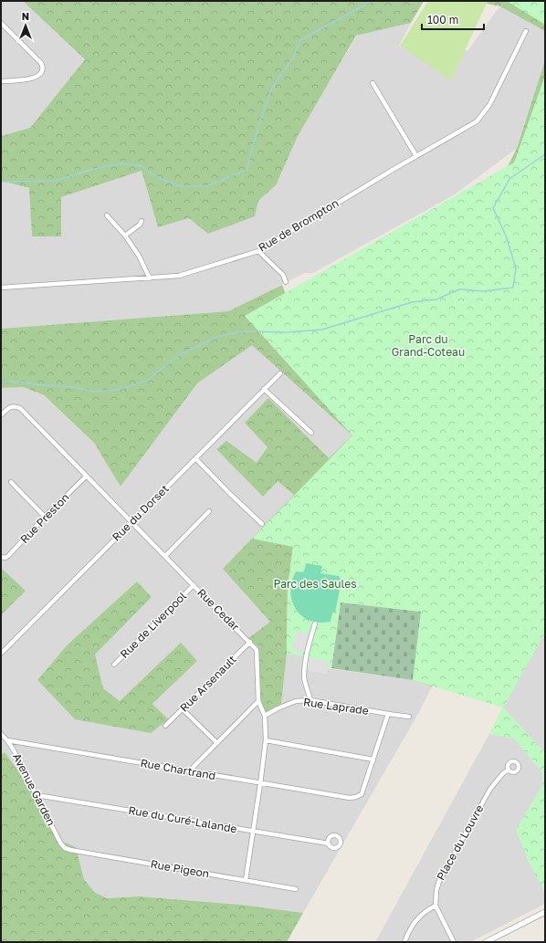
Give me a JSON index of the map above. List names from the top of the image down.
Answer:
{
  "streets": {
    "street": [
      "Rue de Brompton",
      "Rue du Dorset",
      "Rue Preston",
      "Rue Cedar",
      "Rue de Liverpool",
      "Rue Arsenault",
      "Rue Laprade",
      "Rue Chartrand",
      "Avenue Garden",
      "Rue du Curé-Lalande",
      "Place du Louvre",
      "Rue Pigeon"
    ]
  },
  "crossings": [
    ["Rue du Dorset", "Rue Cedar"],
    ["Rue Preston", "Rue Cedar"],
    ["Rue Cedar", "Rue de Liverpool"],
    ["Rue Cedar", "Rue Arsenault"],
    ["Rue Cedar", "Rue Laprade"],
    ["Rue Cedar", "Rue Chartrand"],
    ["Rue Cedar", "Rue du Curé-Lalande"],
    ["Rue Cedar", "Rue Pigeon"],
    ["Rue Chartrand", "Avenue Garden"],
    ["Avenue Garden", "Rue du Curé-Lalande"],
    ["Avenue Garden", "Rue Pigeon"]
  ],
  "parks": ["Parc du Grand-Coteau", "Parc des Saules"],
  "scale_bar": "100 m",
  "north": "top"
}
